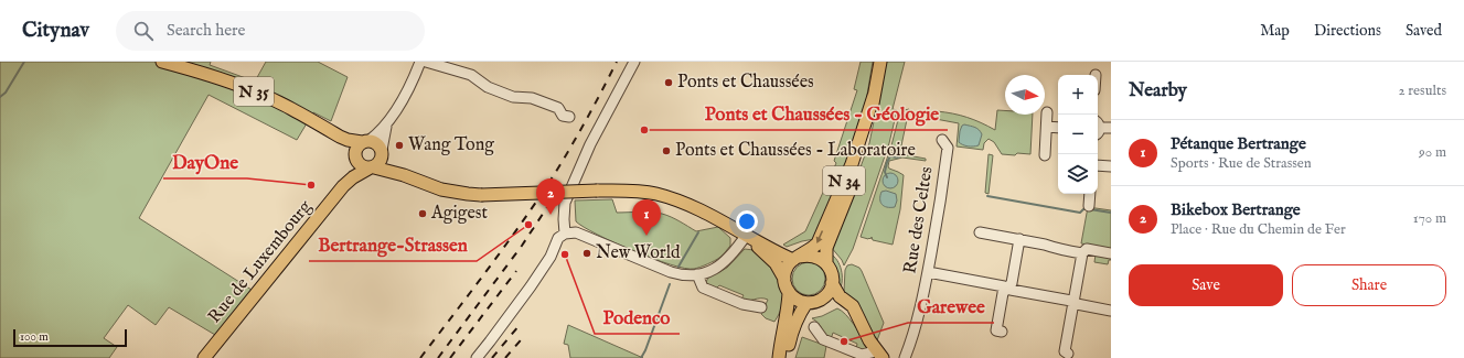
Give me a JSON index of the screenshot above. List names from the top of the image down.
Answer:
{
  "streets": {
    "main road": ["N 35", "N 34", "Rue de Luxembourg"],
    "street": ["Rue des Celtes"]
  },
  "crossings": [
    ["N 35", "Rue de Luxembourg"]
  ],
  "places": [
    "Ponts et Chaussées",
    "Ponts et Chaussées - Géologie",
    "Wang Tong",
    "Ponts et Chaussées - Laboratoire",
    "DayOne",
    "Agigest",
    "Bertrange-Strassen",
    "New World",
    "Podenco",
    "Garewee"
  ],
  "scale_bar": "100 m",
  "north": "right",
  "page": {
    "header": "Citynav",
    "search": "Search here",
    "nav": ["Map", "Directions", "Saved"],
    "heading": ["Nearby", "2 results"],
    "map_buttons": ["+", "−"],
    "list": [
      {
        "mark": "1",
        "name": "Pétanque Bertrange",
        "note": "Sports · Rue de Strassen",
        "value": "90 m"
      },
      {
        "mark": "2",
        "name": "Bikebox Bertrange",
        "note": "Place · Rue du Chemin de Fer",
        "value": "170 m"
      }
    ],
    "pins": ["2", "1"],
    "buttons": ["Save", "Share"],
    "scale": "100 m"
  }
}
